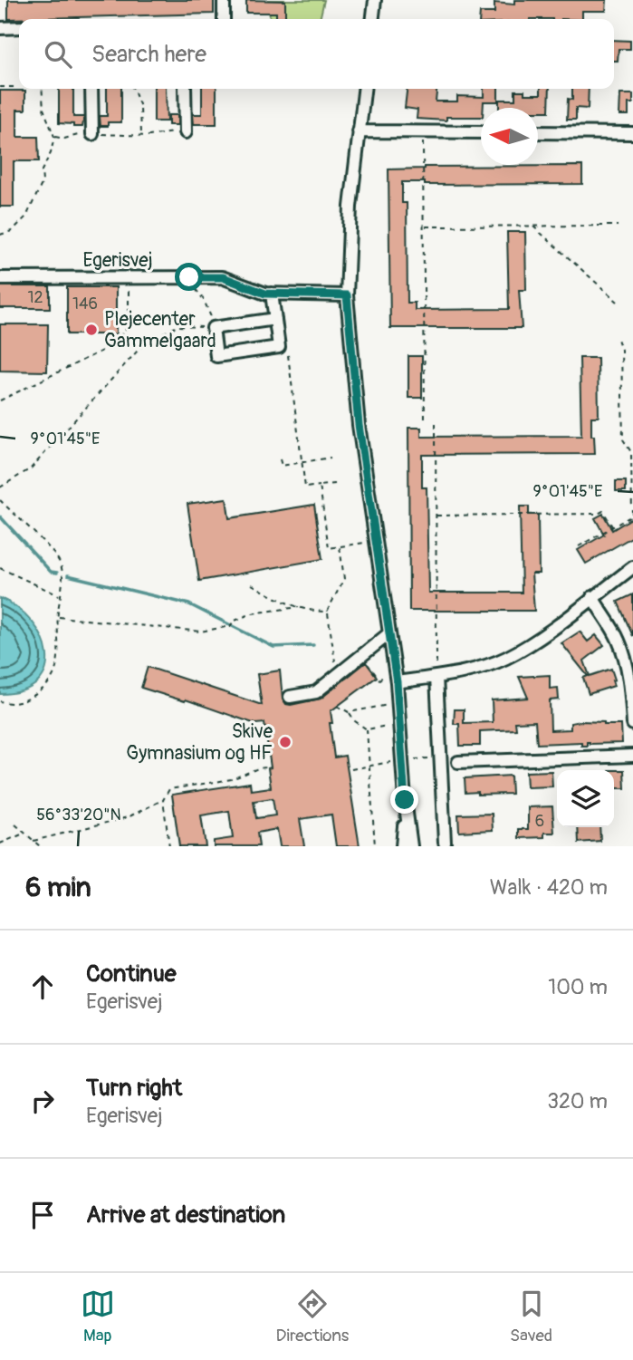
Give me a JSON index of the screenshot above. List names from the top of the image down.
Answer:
{
  "streets": {
    "street": ["Egerisvej"]
  },
  "places": ["Plejecenter Gammelgaard", "Skive Gymnasium og HF"],
  "house_numbers": ["12", "146", "6"],
  "north": "left",
  "page": {
    "search": "Search here",
    "heading": ["6 min", "Walk · 420 m"],
    "list": [
      ["Continue", "Egerisvej", "100 m"],
      ["Turn right", "Egerisvej", "320 m"],
      "Arrive at destination"
    ],
    "nav": ["Map", "Directions", "Saved"]
  },
  "coordinates": ["9°01'45\"E", "56°33'20\"N"]
}
